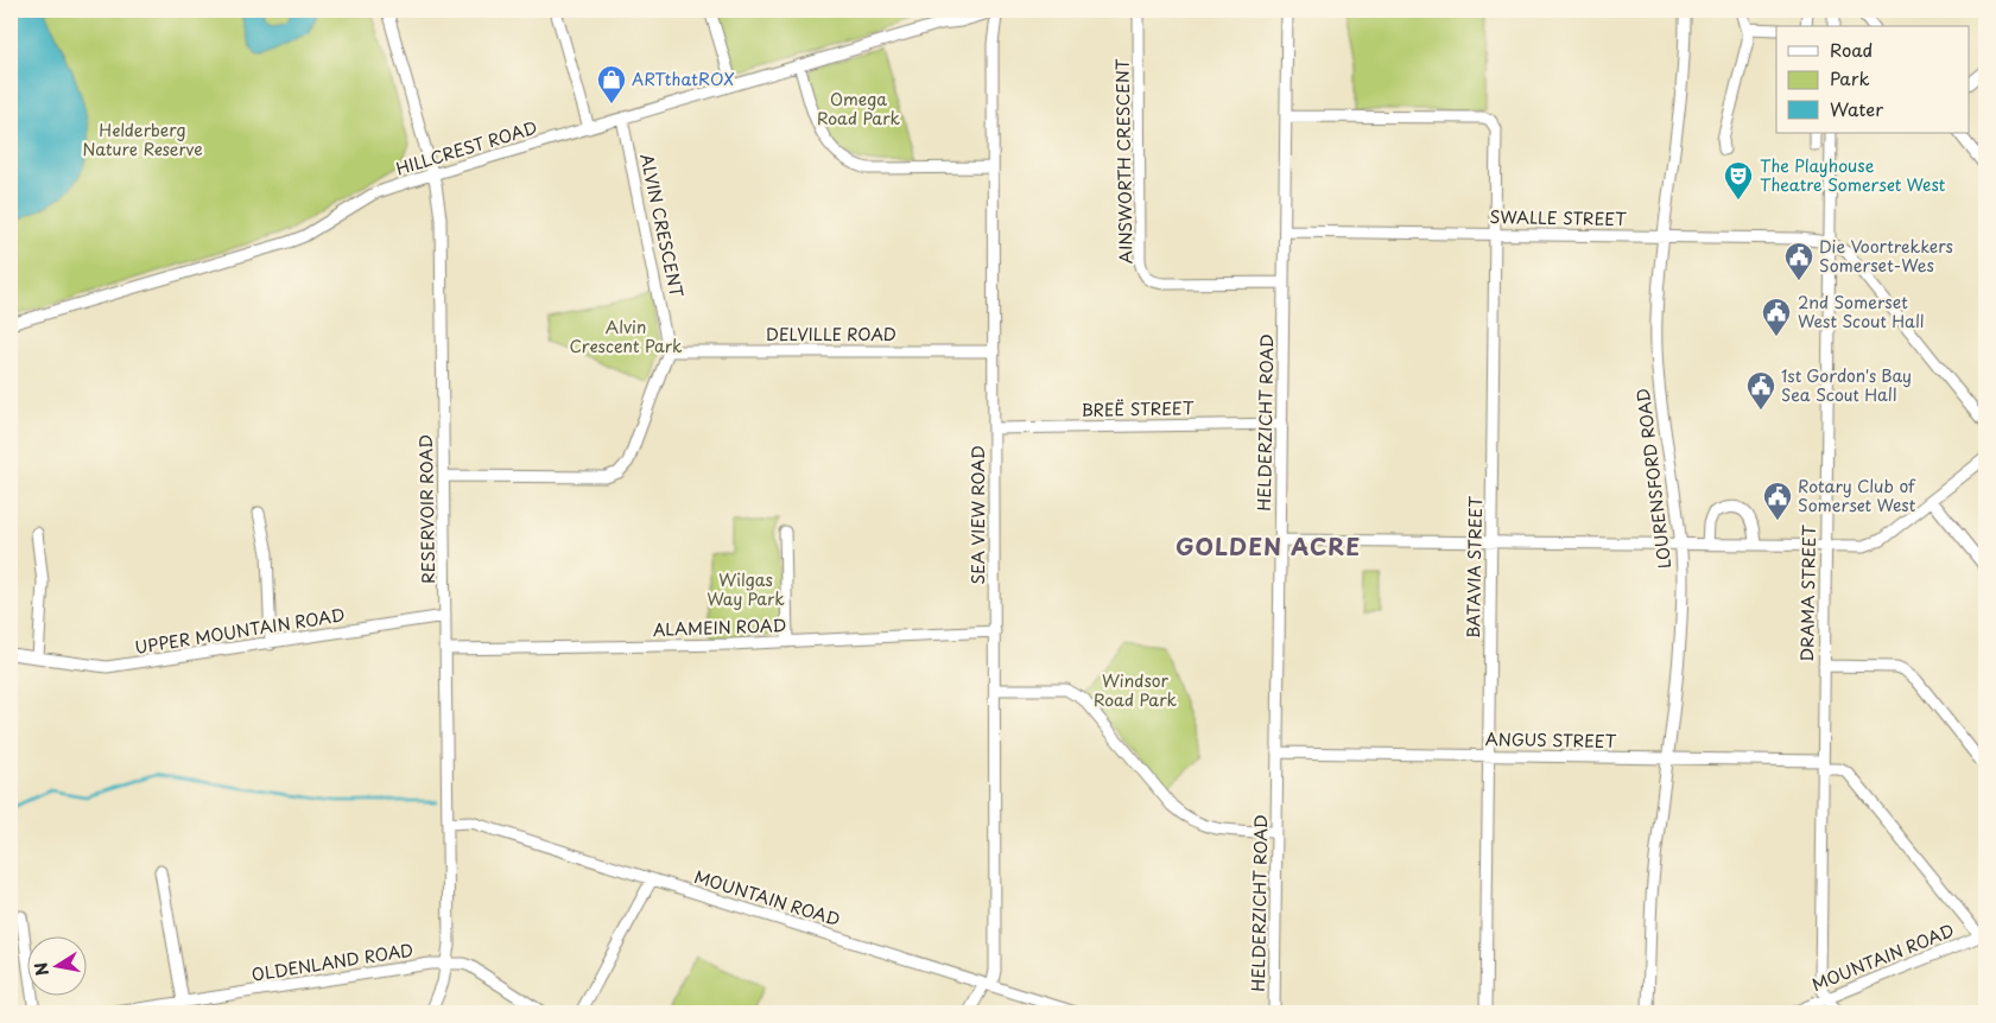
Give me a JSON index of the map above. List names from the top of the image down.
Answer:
{
  "streets": {
    "street": [
      "HILLCREST ROAD",
      "AINSWORTH CRESCENT",
      "SWALLE STREET",
      "ALVIN CRESCENT",
      "DELVILLE ROAD",
      "BREË STREET",
      "HELDERZICHT ROAD",
      "LOURENSFORD ROAD",
      "RESERVOIR ROAD",
      "SEA VIEW ROAD",
      "BATAVIA STREET",
      "DRAMA STREET",
      "ALAMEIN ROAD",
      "UPPER MOUNTAIN ROAD",
      "ANGUS STREET",
      "MOUNTAIN ROAD",
      "OLDENLAND ROAD"
    ]
  },
  "crossings": [
    ["HILLCREST ROAD", "ALVIN CRESCENT"],
    ["HILLCREST ROAD", "RESERVOIR ROAD"],
    ["HILLCREST ROAD", "SEA VIEW ROAD"],
    ["AINSWORTH CRESCENT", "HELDERZICHT ROAD"],
    ["SWALLE STREET", "HELDERZICHT ROAD"],
    ["SWALLE STREET", "LOURENSFORD ROAD"],
    ["SWALLE STREET", "BATAVIA STREET"],
    ["SWALLE STREET", "DRAMA STREET"],
    ["ALVIN CRESCENT", "DELVILLE ROAD"],
    ["DELVILLE ROAD", "SEA VIEW ROAD"],
    ["BREË STREET", "HELDERZICHT ROAD"],
    ["BREË STREET", "SEA VIEW ROAD"],
    ["HELDERZICHT ROAD", "BATAVIA STREET"],
    ["HELDERZICHT ROAD", "ANGUS STREET"],
    ["LOURENSFORD ROAD", "ANGUS STREET"],
    ["RESERVOIR ROAD", "ALAMEIN ROAD"],
    ["RESERVOIR ROAD", "UPPER MOUNTAIN ROAD"],
    ["RESERVOIR ROAD", "MOUNTAIN ROAD"],
    ["RESERVOIR ROAD", "OLDENLAND ROAD"],
    ["SEA VIEW ROAD", "ALAMEIN ROAD"],
    ["SEA VIEW ROAD", "MOUNTAIN ROAD"],
    ["BATAVIA STREET", "ANGUS STREET"],
    ["DRAMA STREET", "ANGUS STREET"],
    ["DRAMA STREET", "MOUNTAIN ROAD"],
    ["ANGUS STREET", "MOUNTAIN ROAD"]
  ],
  "districts": ["GOLDEN ACRE"],
  "parks": [
    "Omega Road Park",
    "Helderberg Nature Reserve",
    "Alvin Crescent Park",
    "Wilgas Way Park",
    "Windsor Road Park"
  ],
  "places": {
    "shop": ["ARTthatROX"],
    "theatre": ["The Playhouse Theatre Somerset West"],
    "public building": [
      "Die Voortrekkers Somerset-Wes",
      "2nd Somerset West Scout Hall",
      "1st Gordon's Bay Sea Scout Hall",
      "Rotary Club of Somerset West"
    ]
  },
  "legend": ["Road", "Park", "Water"],
  "north": "left"
}
